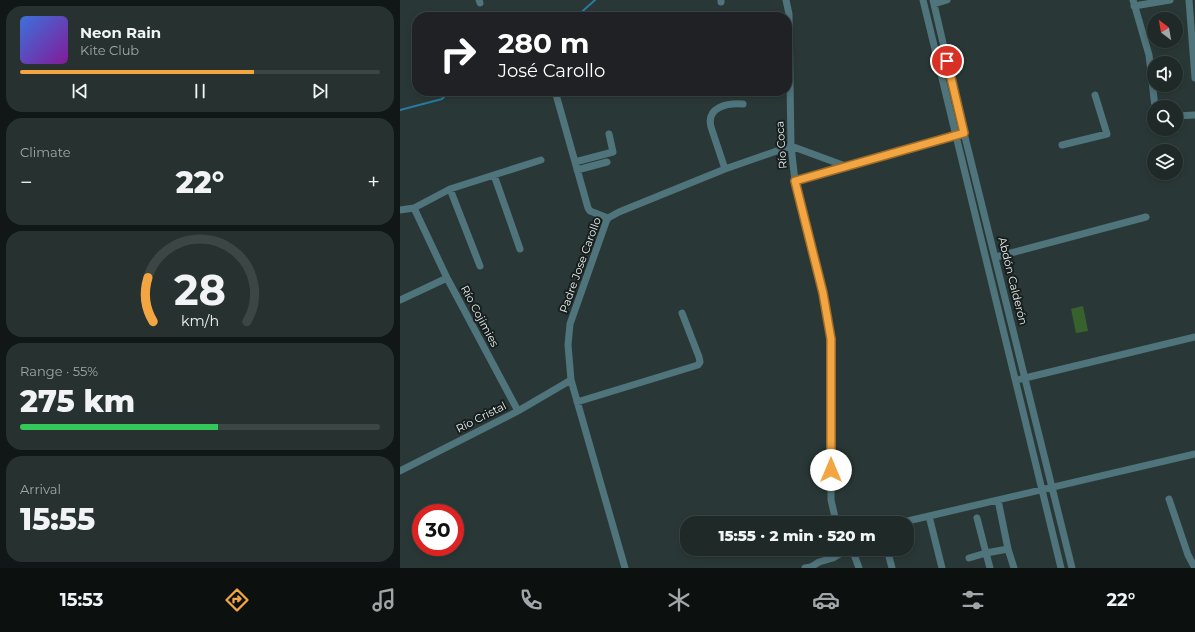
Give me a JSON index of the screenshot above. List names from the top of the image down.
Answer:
{
  "streets": {
    "street": [
      "Río Coca",
      "Padre Jose Carollo",
      "Abdón Calderón",
      "Río Cojimies",
      "Río Cristal"
    ]
  },
  "crossings": [
    ["Río Coca", "Padre Jose Carollo"],
    ["Padre Jose Carollo", "Río Cristal"],
    ["Río Cojimies", "Río Cristal"]
  ],
  "north": "top left",
  "page": {
    "turn": ["280 m", "José Carollo"],
    "song": ["Neon Rain", "Kite Club"],
    "tile": [
      "Climate",
      ["Range · 55%", "275 km"],
      ["Arrival", "15:55"]
    ],
    "heat": ["−", "22°", "+"],
    "limit": "30",
    "trip": "15:55 · 2 min · 520 m",
    "tabs": ["15:53", "22°"],
    "gauge": ["28", "km/h"]
  }
}
